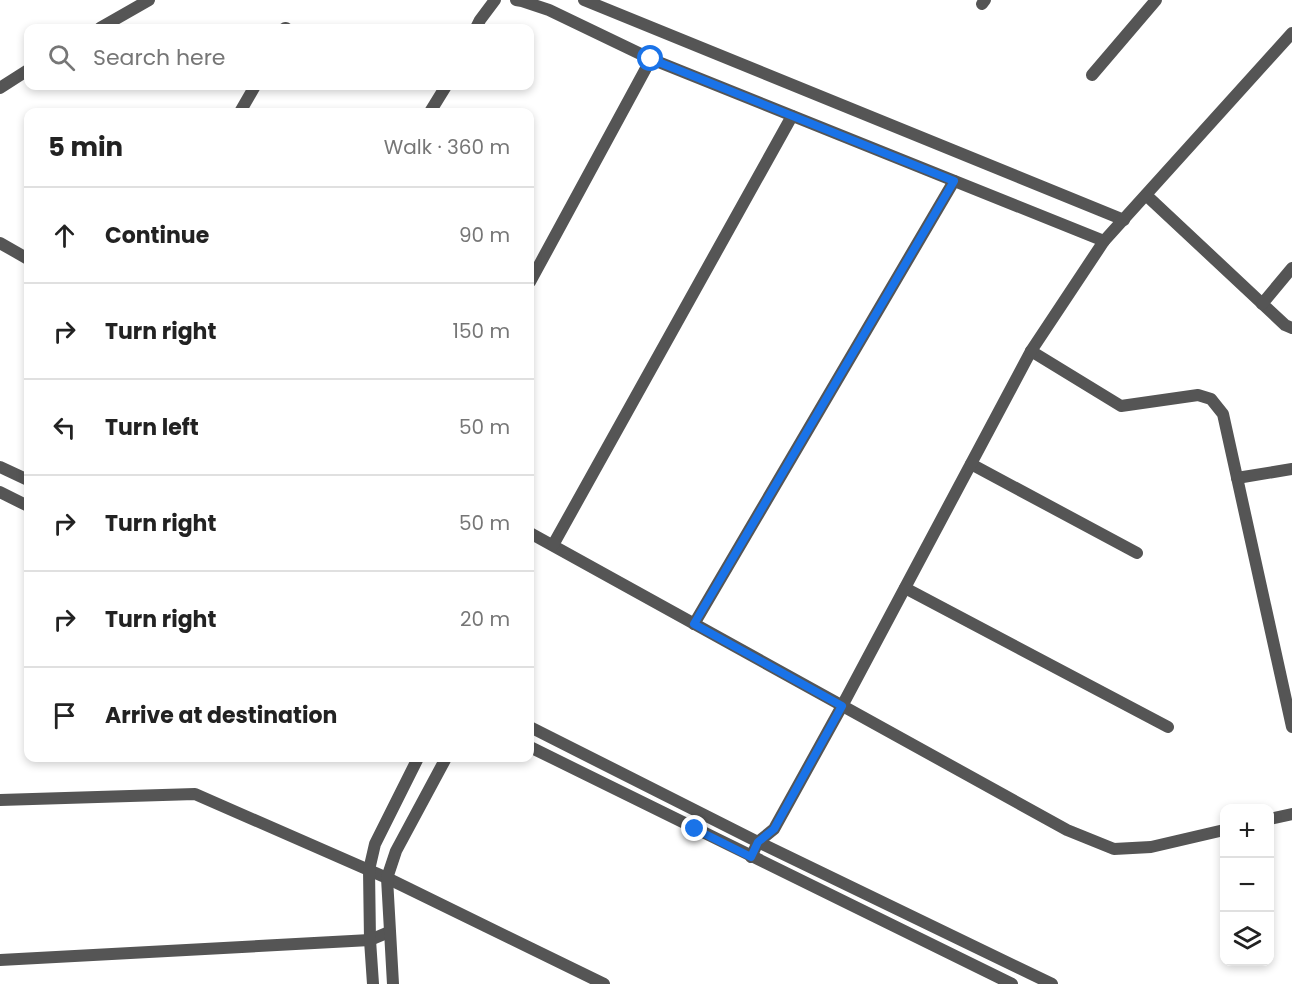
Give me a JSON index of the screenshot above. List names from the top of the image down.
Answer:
{
  "page": {
    "search": "Search here",
    "heading": ["5 min", "Walk · 360 m"],
    "list": [
      ["Continue", "90 m"],
      ["Turn right", "150 m"],
      ["Turn left", "50 m"],
      ["Turn right", "50 m"],
      ["Turn right", "20 m"],
      "Arrive at destination"
    ],
    "map_buttons": ["+", "−"]
  }
}
